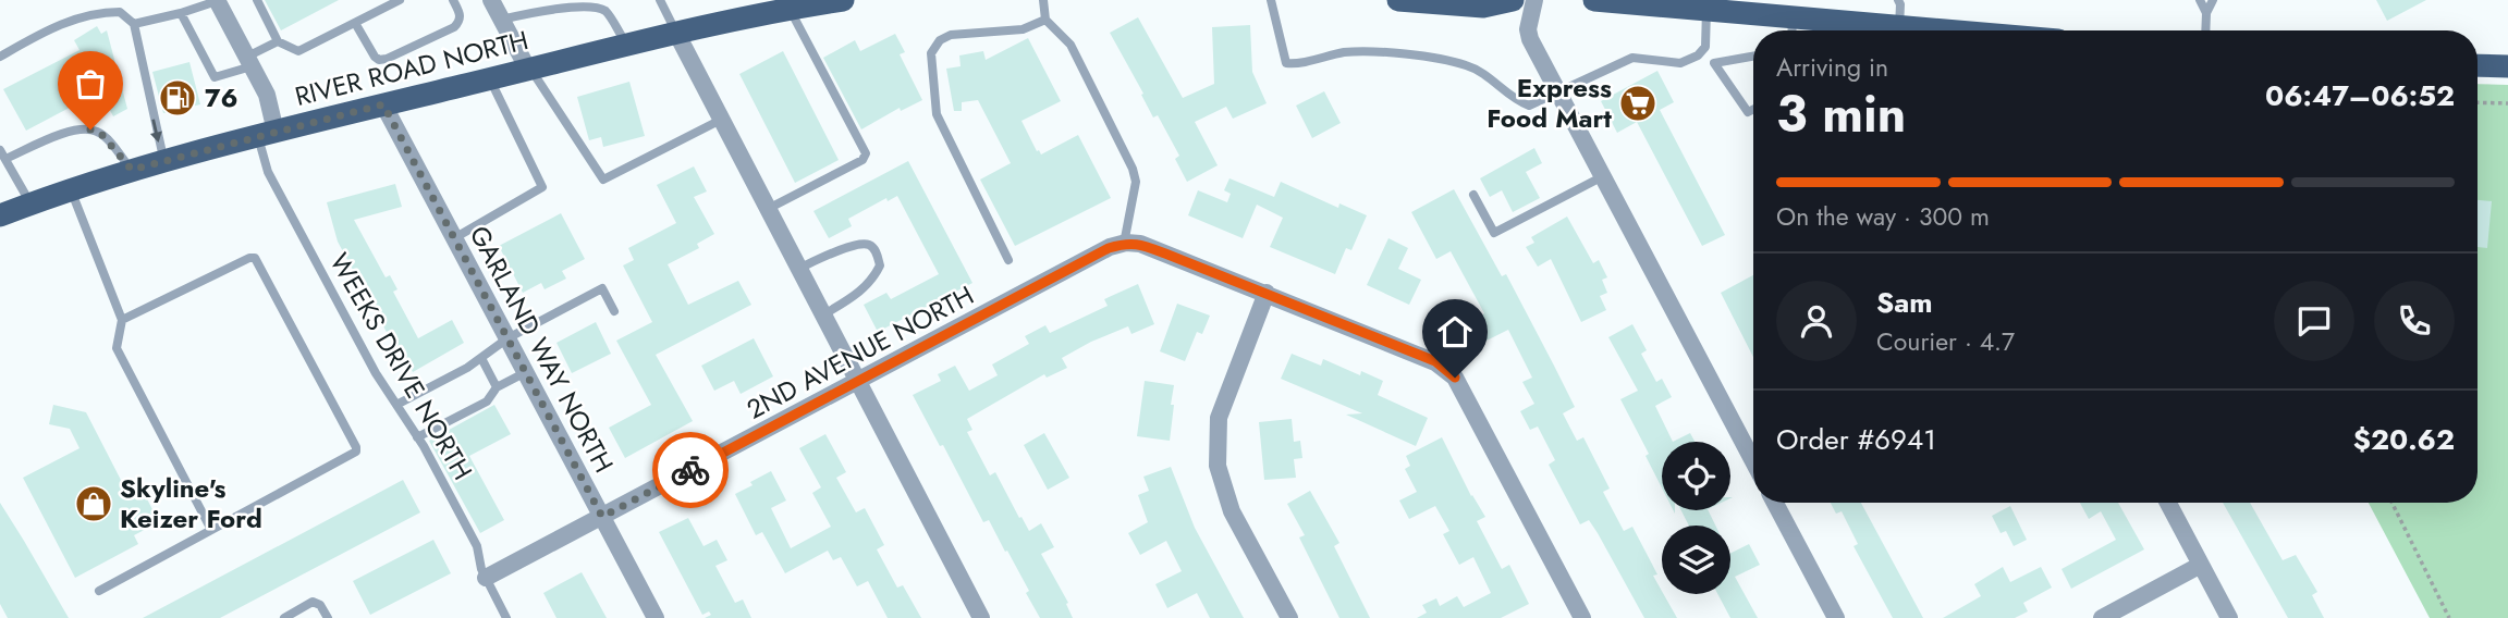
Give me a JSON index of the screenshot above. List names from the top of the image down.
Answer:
{
  "streets": {
    "main road": ["RIVER ROAD NORTH"],
    "street": ["GARLAND WAY NORTH", "2ND AVENUE NORTH"],
    "lane": ["WEEKS DRIVE NORTH"]
  },
  "crossings": [
    ["RIVER ROAD NORTH", "GARLAND WAY NORTH"],
    ["RIVER ROAD NORTH", "WEEKS DRIVE NORTH"],
    ["GARLAND WAY NORTH", "2ND AVENUE NORTH"],
    ["2ND AVENUE NORTH", "WEEKS DRIVE NORTH"]
  ],
  "places": {
    "fuel station": ["76"],
    "supermarket": ["Express Food Mart"],
    "shop": ["Skyline's Keizer Ford"]
  },
  "page": {
    "heading": ["3 min", "Arriving in", "06:47–06:52"],
    "panel": [
      "Sam",
      "Courier · 4.7",
      "Order #6941",
      "$20.62"
    ],
    "bar": "On the way · 300 m"
  }
}
